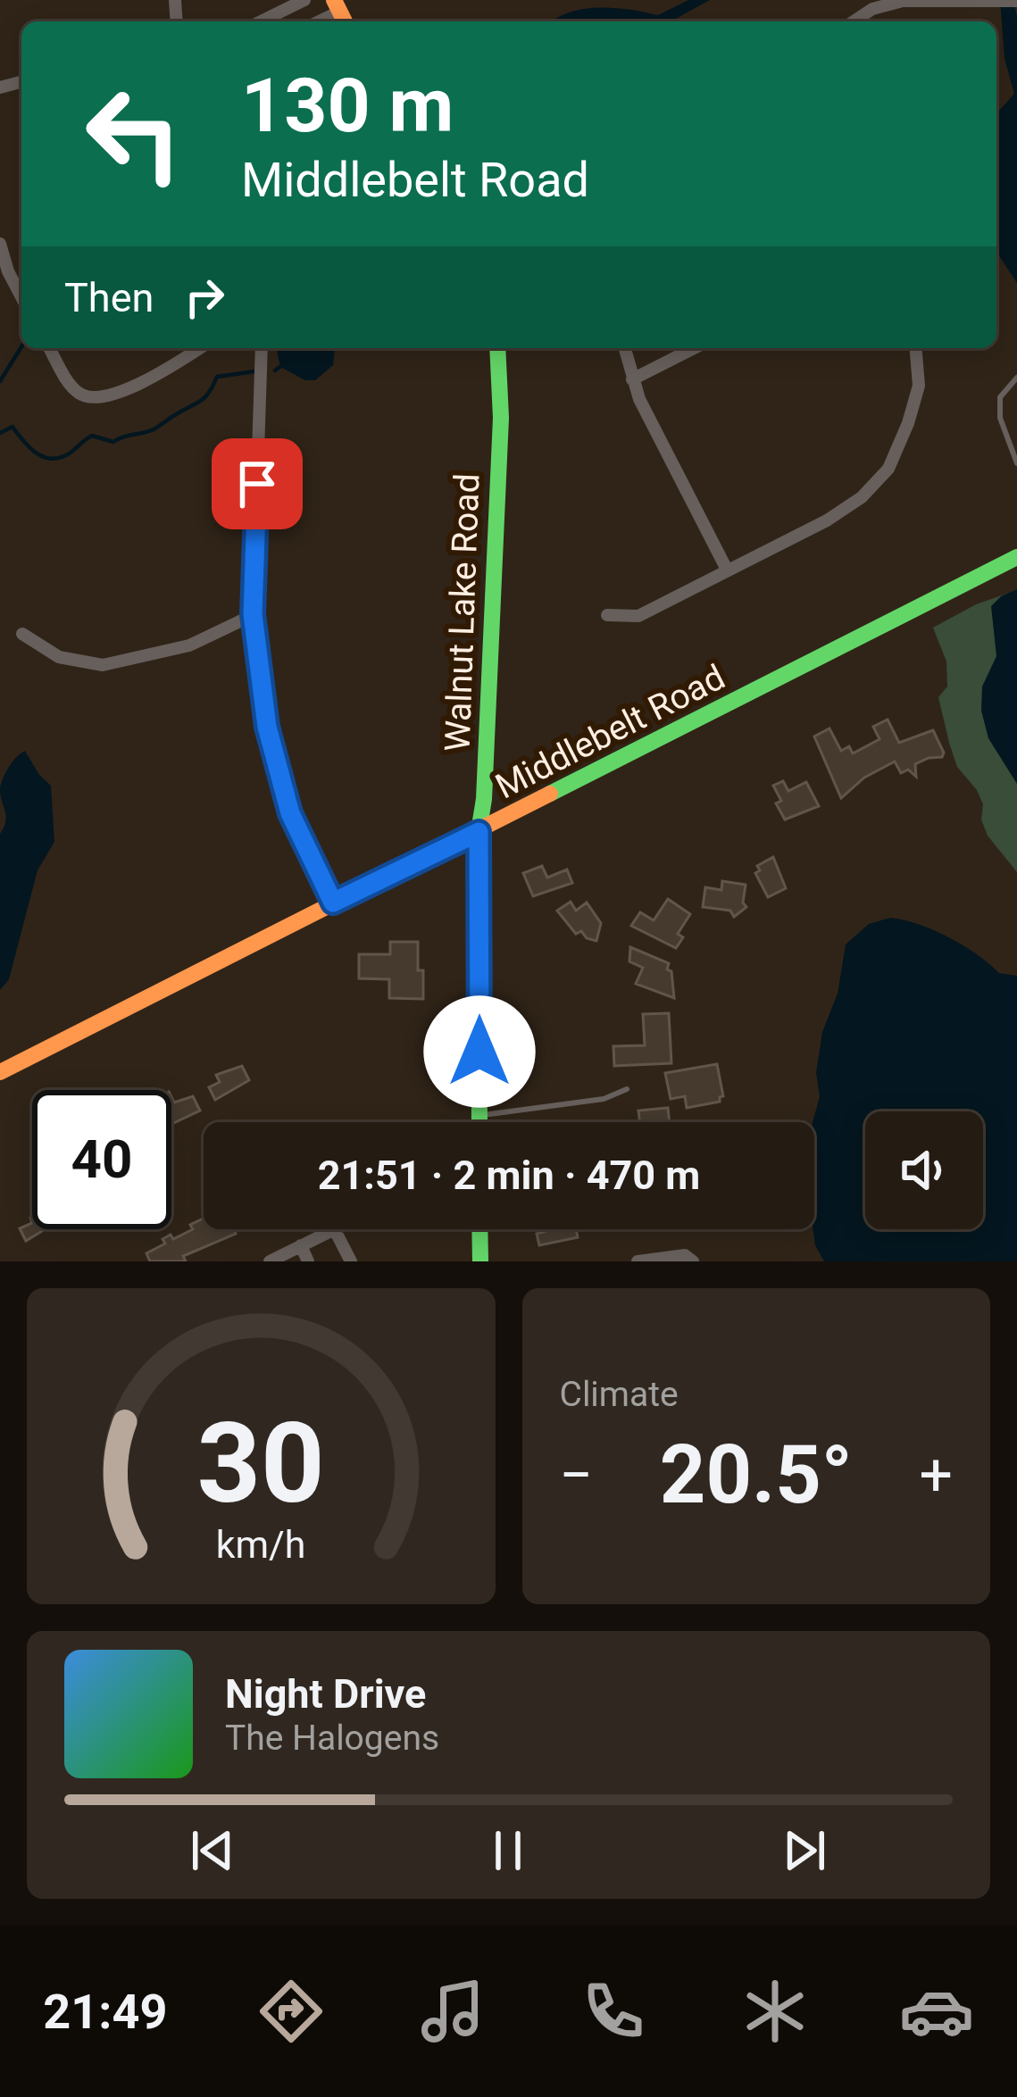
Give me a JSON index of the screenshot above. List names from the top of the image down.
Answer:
{
  "streets": {
    "street": ["Walnut Lake Road", "Middlebelt Road"]
  },
  "crossings": [
    ["Walnut Lake Road", "Middlebelt Road"]
  ],
  "page": {
    "turn": ["130 m", "Middlebelt Road"],
    "then": "Then",
    "limit": "40",
    "trip": "21:51 · 2 min · 470 m",
    "tile": "Climate",
    "heat": ["−", "20.5°", "+"],
    "song": ["Night Drive", "The Halogens"],
    "tabs": "21:49",
    "gauge": ["30", "km/h"]
  }
}
